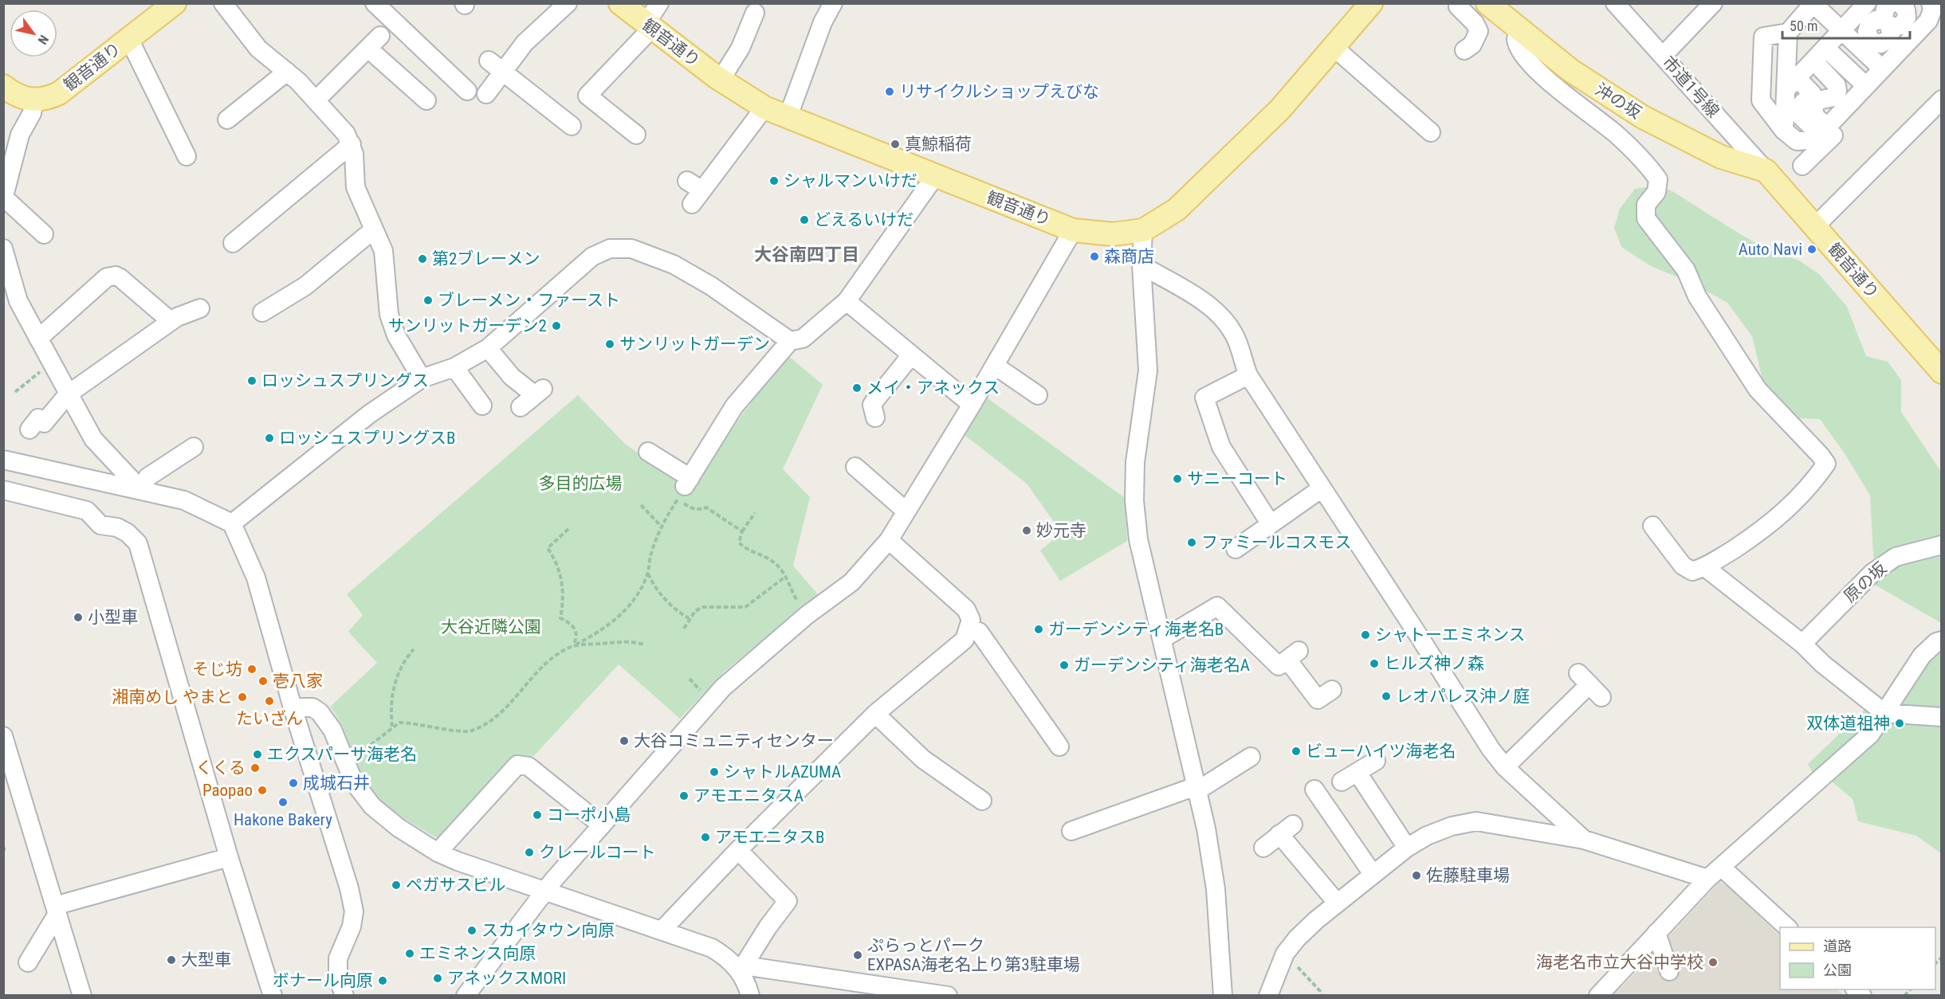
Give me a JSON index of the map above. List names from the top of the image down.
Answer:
{
  "streets": {
    "main road": ["観音通り", "沖の坂"],
    "street": ["市道1号線", "原の坂"]
  },
  "crossings": [
    ["観音通り", "市道1号線"],
    ["観音通り", "沖の坂"],
    ["市道1号線", "沖の坂"]
  ],
  "districts": ["大谷南四丁目"],
  "parks": ["多目的広場", "大谷近隣公園"],
  "places": [
    "リサイクルショップえびな",
    "真鯨稲荷",
    "シャルマンいけだ",
    "どえるいけだ",
    "Auto Navi",
    "森商店",
    "第2ブレーメン",
    "ブレーメン・ファースト",
    "サンリットガーデン2",
    "サンリットガーデン",
    "ロッシュスプリングス",
    "メイ・アネックス",
    "ロッシュスプリングスB",
    "サニーコート",
    "妙元寺",
    "ファミールコスモス",
    "小型車",
    "ガーデンシティ海老名B",
    "シャトーエミネンス",
    "ヒルズ神ノ森",
    "ガーデンシティ海老名A",
    "そじ坊",
    "壱八家",
    "レオパレス沖ノ庭",
    "湘南めし やまと",
    "たいざん",
    "双体道祖神",
    "大谷コミュニティセンター",
    "ビューハイツ海老名",
    "エクスパーサ海老名",
    "くくる",
    "シャトルAZUMA",
    "成城石井",
    "Paopao",
    "アモエニタスA",
    "Hakone Bakery",
    "コーポ小島",
    "アモエニタスB",
    "クレールコート",
    "佐藤駐車場",
    "ペガサスビル",
    "スカイタウン向原",
    "エミネンス向原",
    "ぷらっとパーク EXPASA海老名上り第3駐車場",
    "大型車",
    "海老名市立大谷中学校",
    "アネックスMORI",
    "ボナール向原"
  ],
  "legend": ["道路", "公園"],
  "scale_bar": "50 m",
  "north": "bottom right"
}
